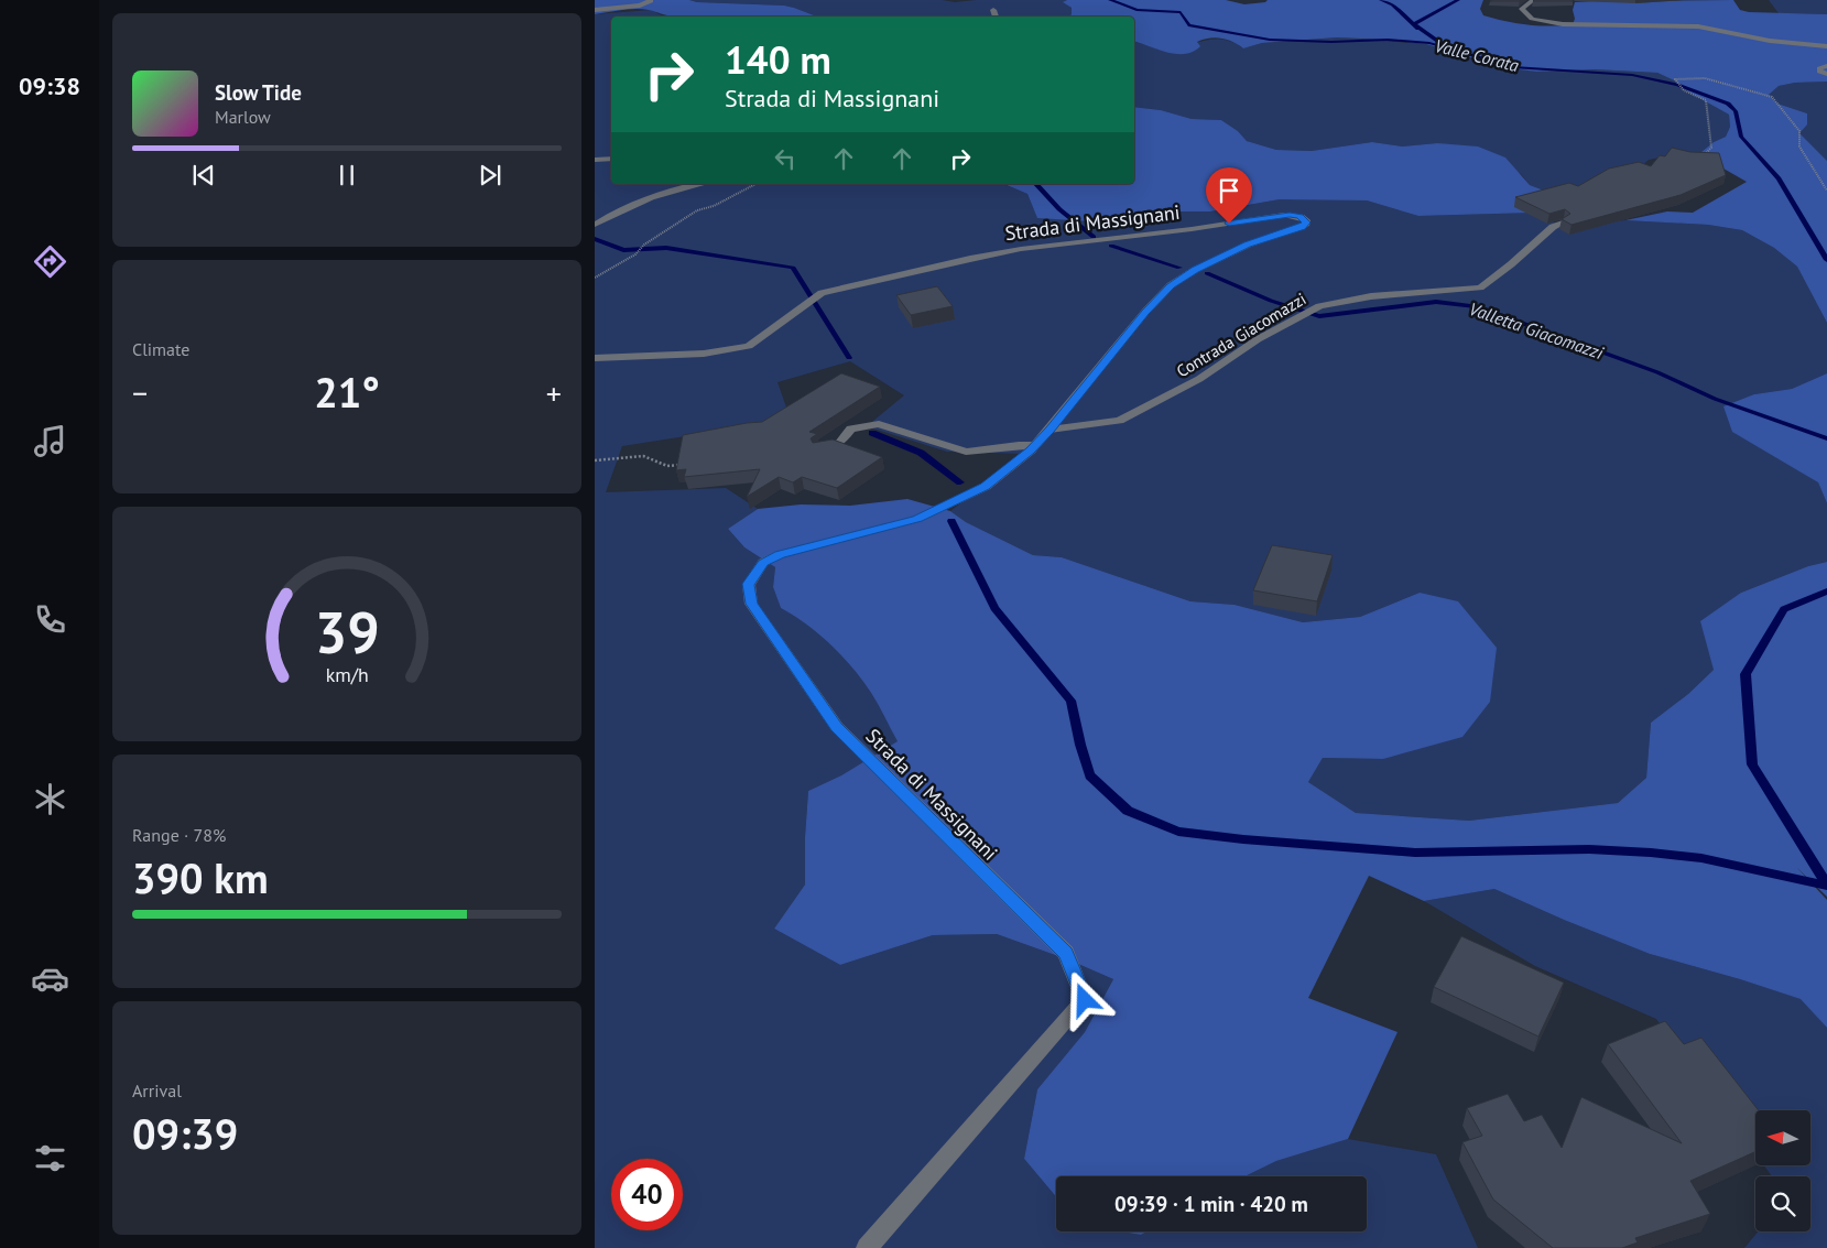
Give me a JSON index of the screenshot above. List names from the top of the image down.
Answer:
{
  "streets": {
    "street": ["Strada di Massignani", "Contrada Giacomazzi"]
  },
  "crossings": [
    ["Strada di Massignani", "Contrada Giacomazzi"]
  ],
  "water": ["Valle Corata", "Valletta Giacomazzi"],
  "north": "left",
  "page": {
    "tabs": "09:38",
    "turn": ["140 m", "Strada di Massignani"],
    "song": ["Slow Tide", "Marlow"],
    "tile": [
      "Climate",
      ["Range · 78%", "390 km"],
      ["Arrival", "09:39"]
    ],
    "heat": ["−", "21°", "+"],
    "limit": "40",
    "trip": "09:39 · 1 min · 420 m",
    "gauge": ["39", "km/h"]
  }
}
